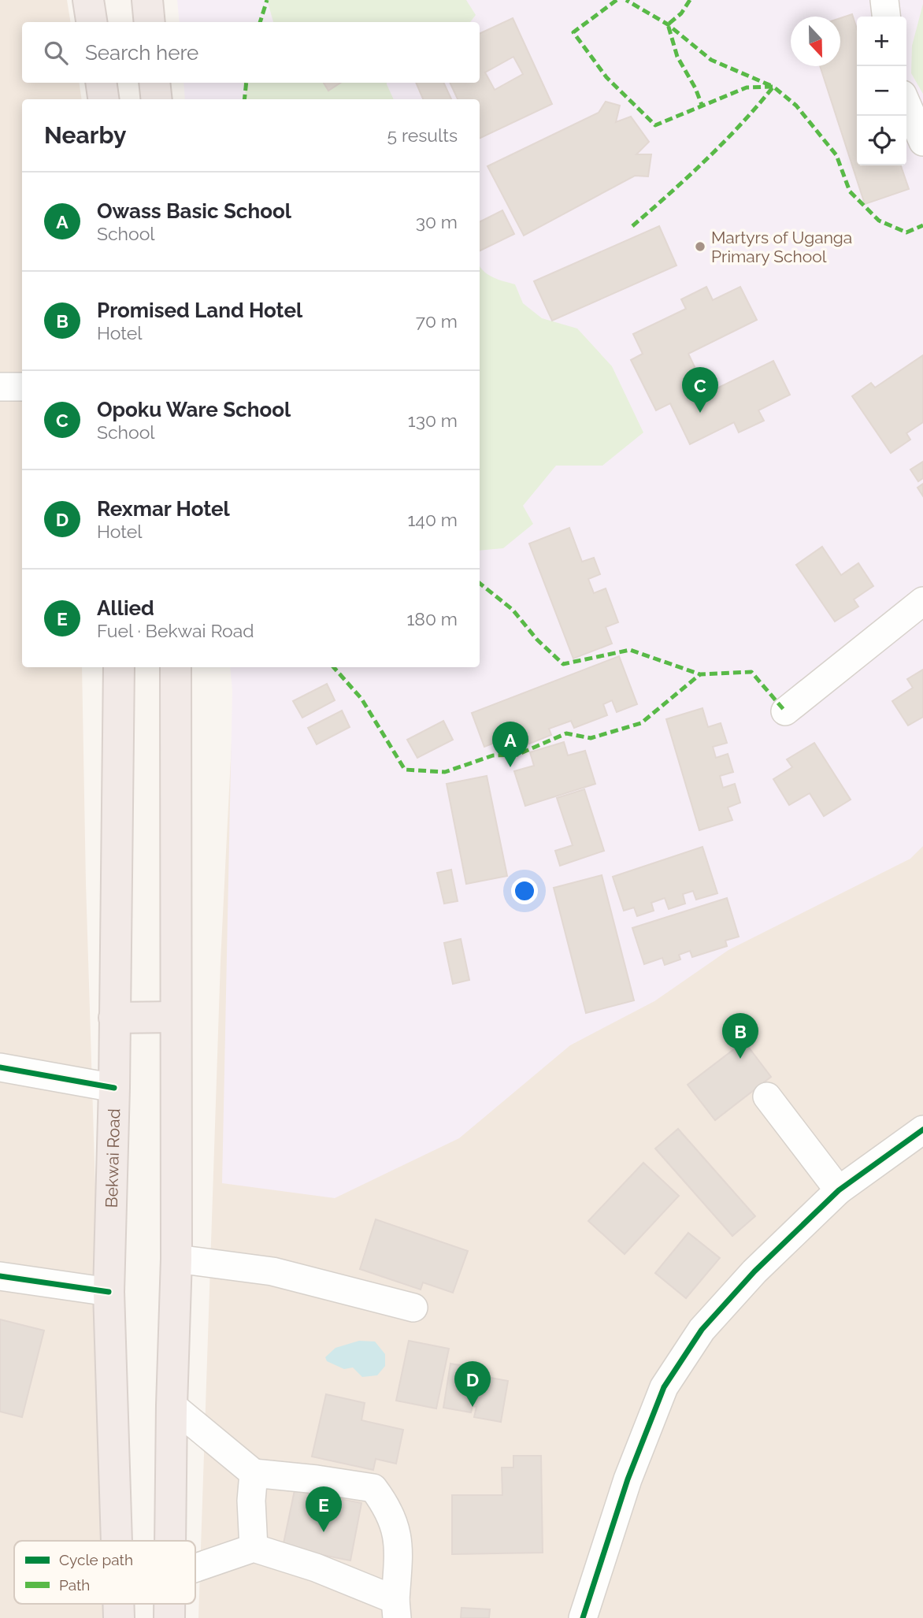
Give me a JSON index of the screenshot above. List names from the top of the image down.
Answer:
{
  "streets": {
    "highway": ["Bekwai Road"]
  },
  "places": ["Martyrs of Uganga Primary School"],
  "legend": ["Cycle path", "Path"],
  "north": "bottom",
  "page": {
    "map_buttons": ["+", "−"],
    "search": "Search here",
    "heading": ["Nearby", "5 results"],
    "list": [
      {
        "mark": "A",
        "name": "Owass Basic School",
        "note": "School",
        "value": "30 m"
      },
      {
        "mark": "B",
        "name": "Promised Land Hotel",
        "note": "Hotel",
        "value": "70 m"
      },
      {
        "mark": "C",
        "name": "Opoku Ware School",
        "note": "School",
        "value": "130 m"
      },
      {
        "mark": "D",
        "name": "Rexmar Hotel",
        "note": "Hotel",
        "value": "140 m"
      },
      {
        "mark": "E",
        "name": "Allied",
        "note": "Fuel · Bekwai Road",
        "value": "180 m"
      }
    ],
    "pins": [
      "C",
      "A",
      "B",
      "D",
      "E"
    ]
  }
}
